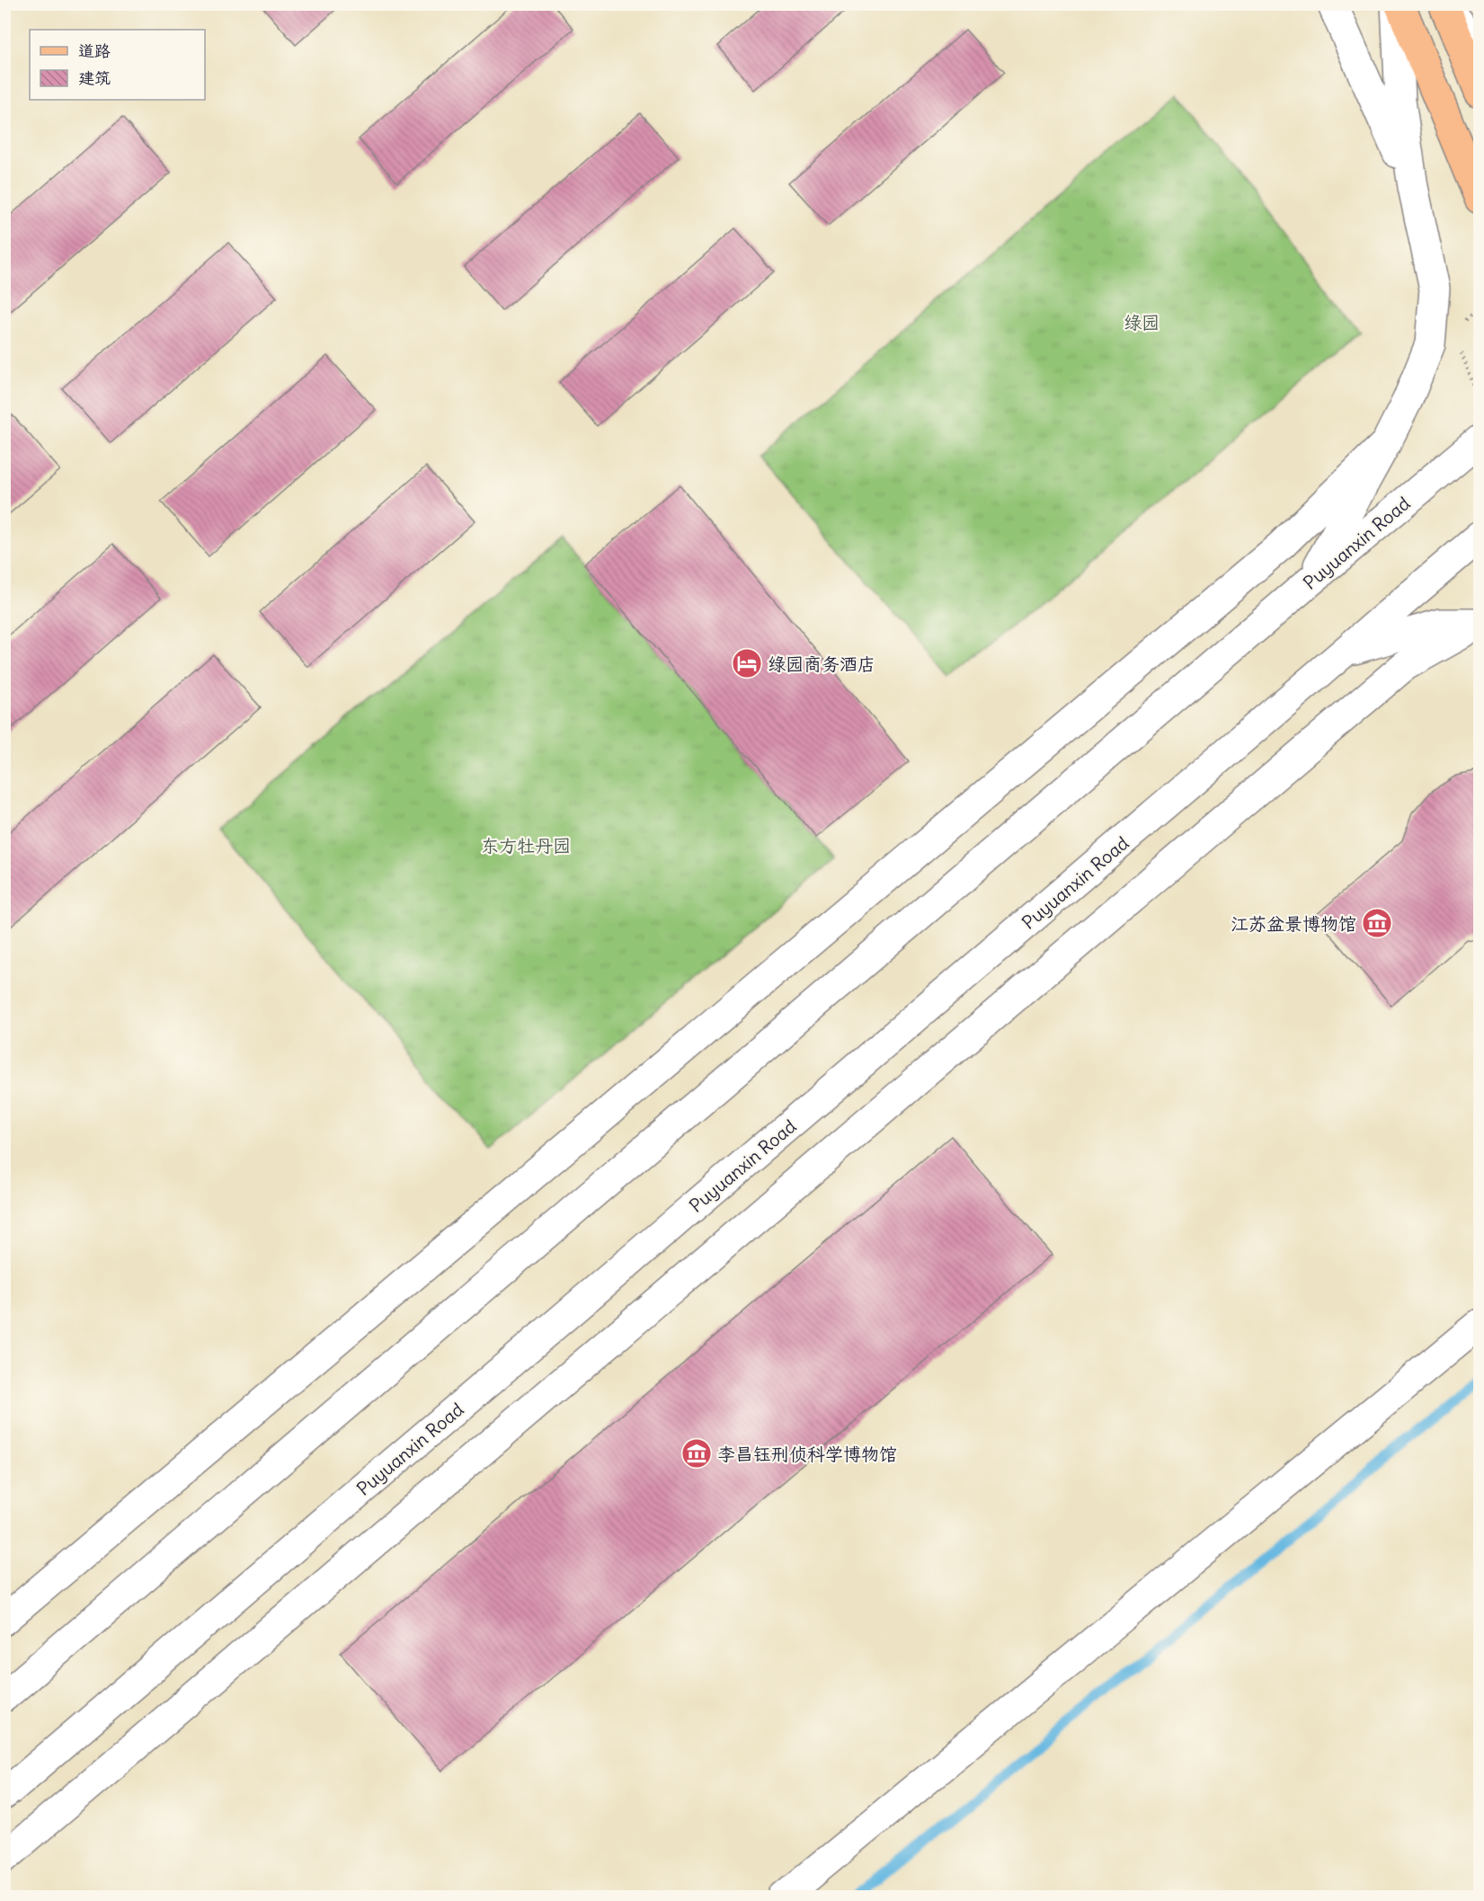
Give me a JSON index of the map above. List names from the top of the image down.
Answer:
{
  "streets": {
    "street": ["Puyuanxin Road"]
  },
  "parks": ["绿园", "东方牡丹园"],
  "places": {
    "hotel": ["绿园商务酒店"],
    "museum": ["江苏盆景博物馆", "李昌钰刑侦科学博物馆"]
  },
  "legend": ["道路", "建筑"]
}
